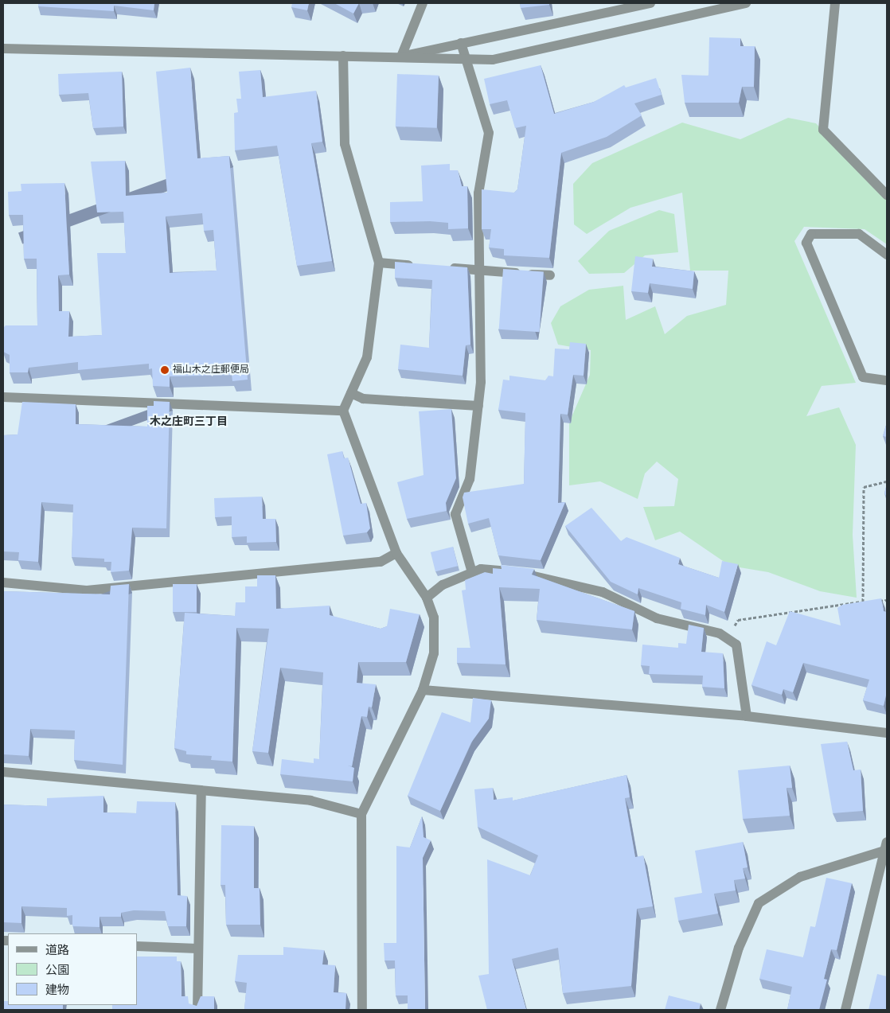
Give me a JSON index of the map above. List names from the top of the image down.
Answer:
{
  "districts": ["木之庄町三丁目"],
  "places": ["福山木之庄郵便局"],
  "legend": ["道路", "公園", "建物"]
}
